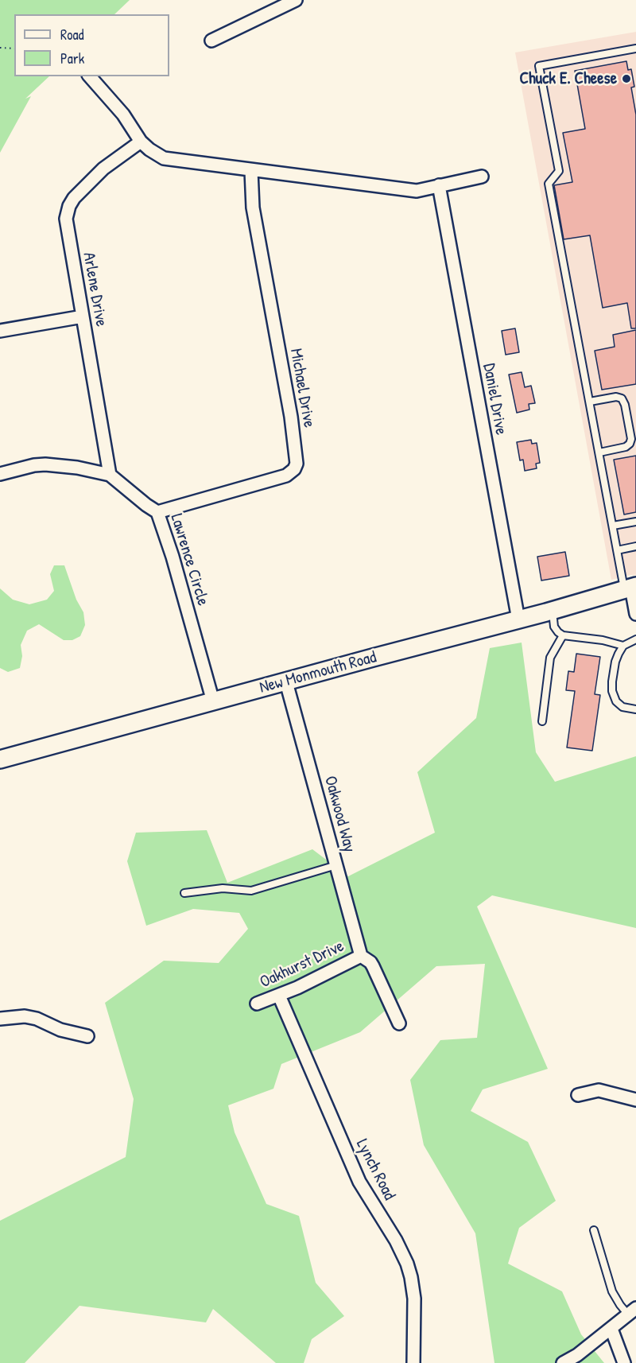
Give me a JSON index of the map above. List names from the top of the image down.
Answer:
{
  "streets": {
    "main road": ["New Monmouth Road"],
    "street": [
      "Arlene Drive",
      "Michael Drive",
      "Daniel Drive",
      "Lawrence Circle",
      "Oakwood Way",
      "Oakhurst Drive",
      "Lynch Road"
    ]
  },
  "crossings": [
    ["Arlene Drive", "Lawrence Circle"],
    ["Michael Drive", "Lawrence Circle"],
    ["Daniel Drive", "New Monmouth Road"],
    ["Lawrence Circle", "New Monmouth Road"],
    ["New Monmouth Road", "Oakwood Way"],
    ["Oakwood Way", "Oakhurst Drive"],
    ["Oakhurst Drive", "Lynch Road"]
  ],
  "places": ["Chuck E. Cheese"],
  "legend": ["Road", "Park"]
}
